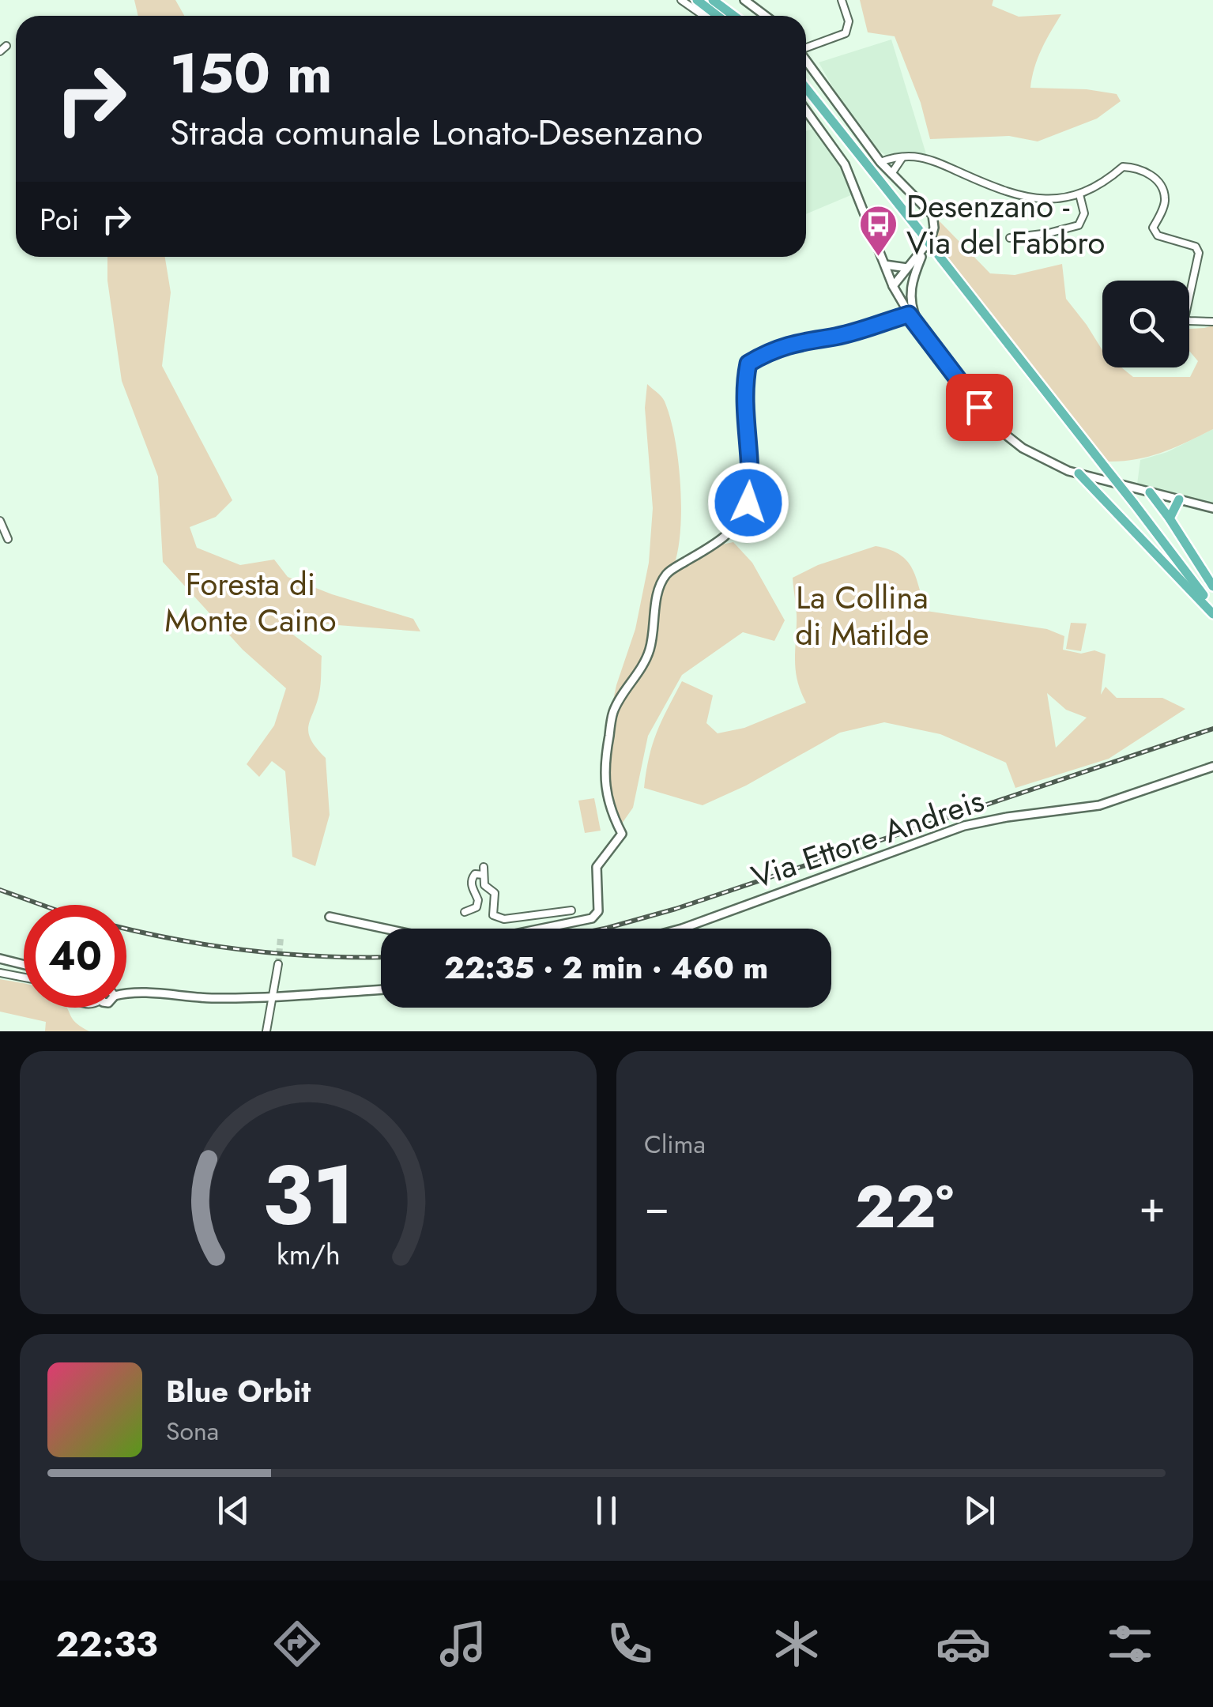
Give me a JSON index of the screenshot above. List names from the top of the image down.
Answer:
{
  "streets": {
    "street": ["Via Ettore Andreis"]
  },
  "parks": ["Foresta di Monte Caino", "La Collina di Matilde"],
  "places": {
    "bus stop": ["Desenzano - Via del Fabbro"]
  },
  "page": {
    "turn": ["150 m", "Strada comunale Lonato-Desenzano"],
    "then": "Poi",
    "limit": "40",
    "trip": "22:35 · 2 min · 460 m",
    "tile": "Clima",
    "heat": ["−", "22°", "+"],
    "song": ["Blue Orbit", "Sona"],
    "tabs": "22:33",
    "gauge": ["31", "km/h"]
  }
}
